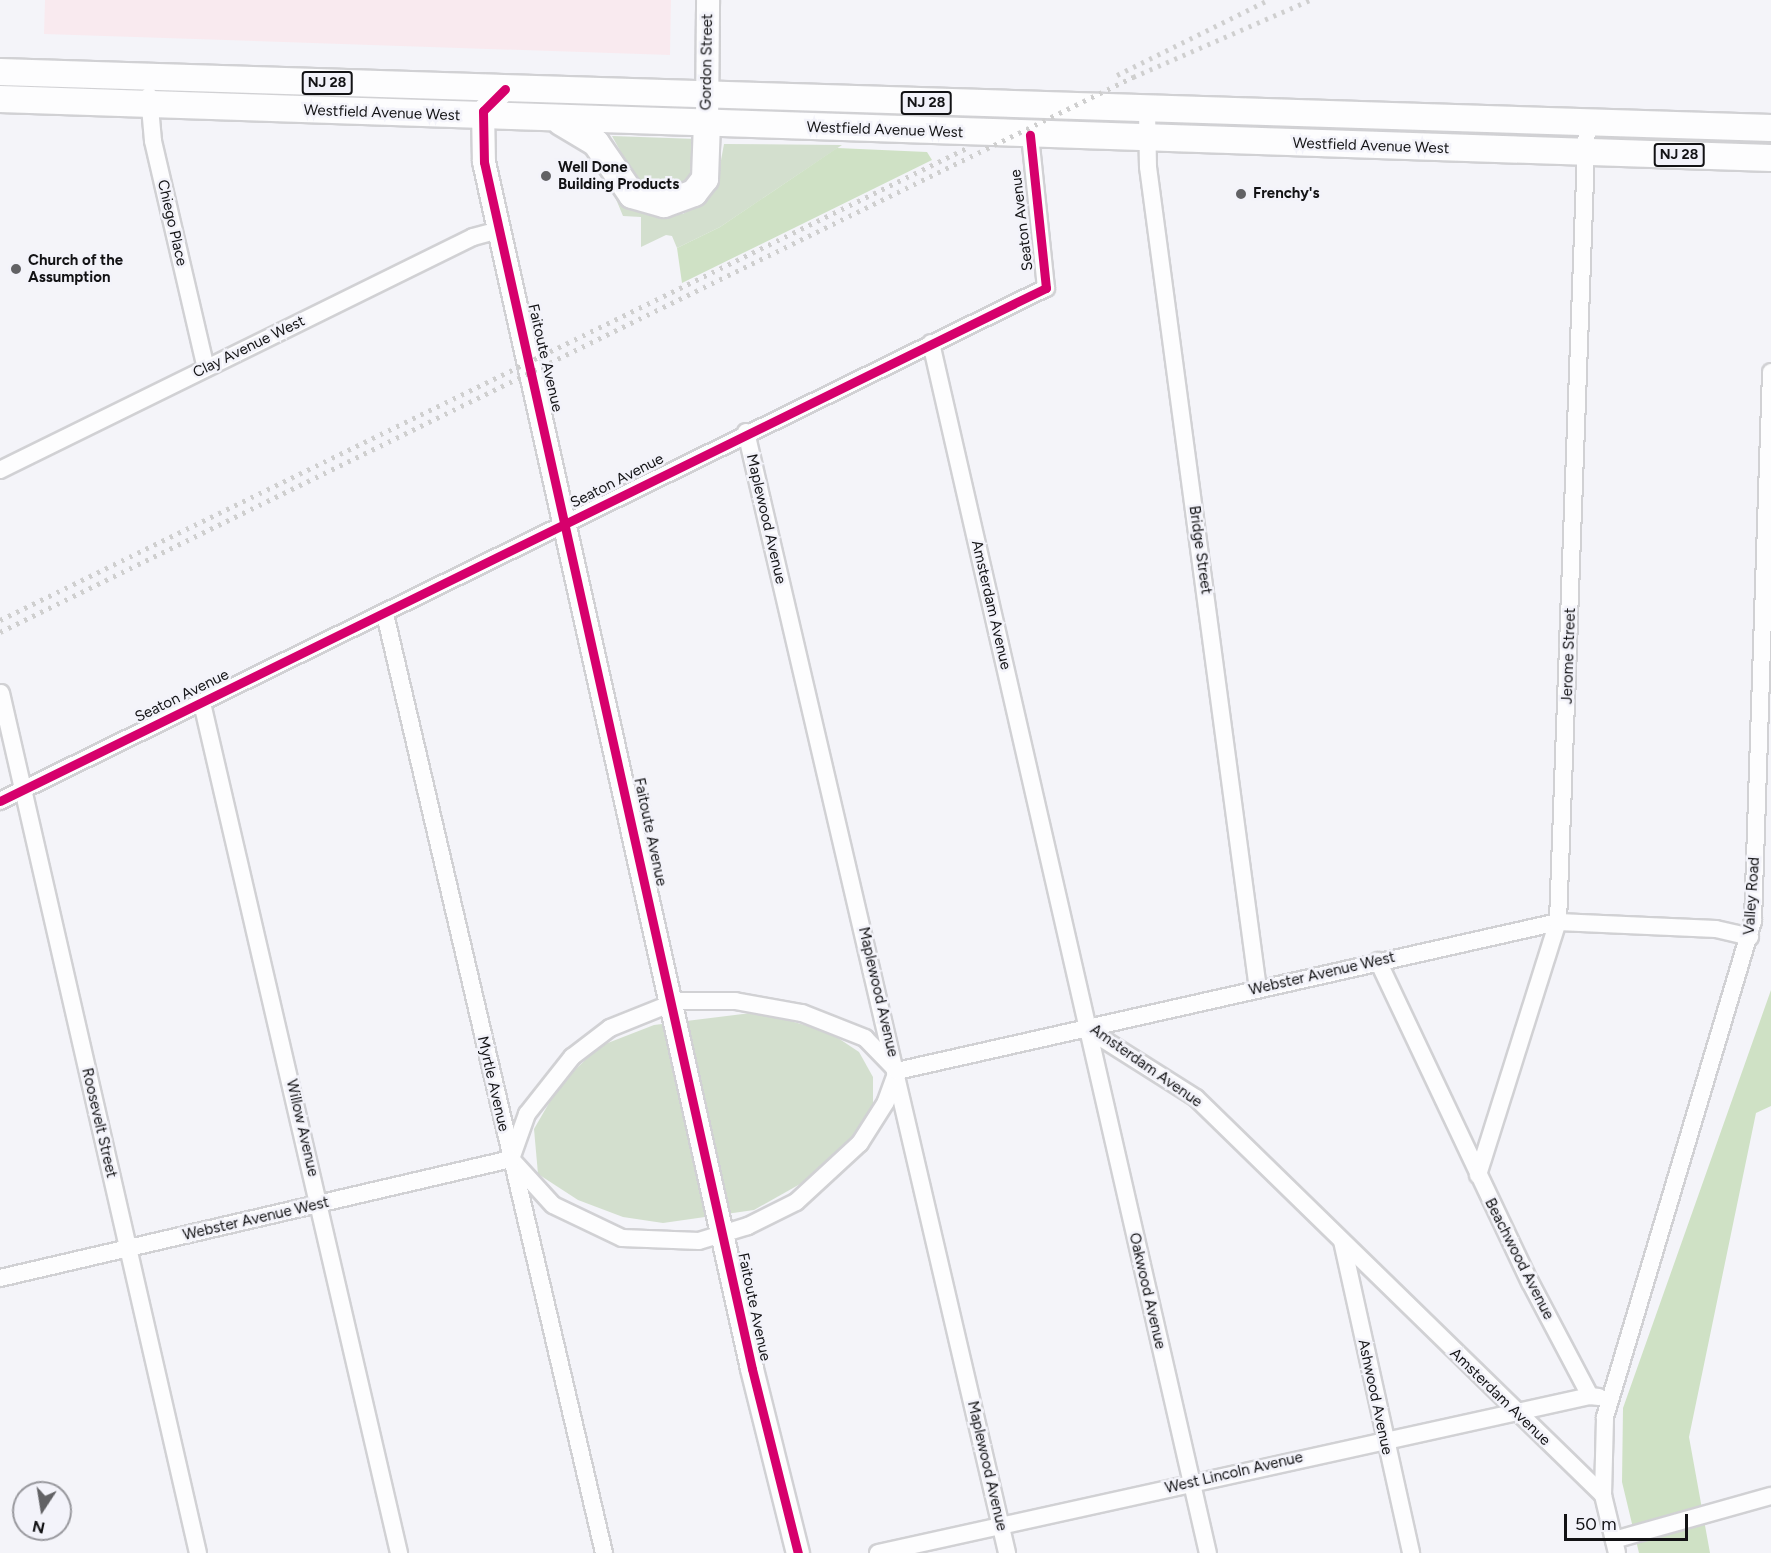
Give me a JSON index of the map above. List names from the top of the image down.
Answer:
{
  "streets": {
    "main road": ["NJ 28", "Westfield Avenue West"],
    "street": [
      "Gordon Street",
      "Seaton Avenue",
      "Chiego Place",
      "Clay Avenue West",
      "Faitoute Avenue",
      "Maplewood Avenue",
      "Bridge Street",
      "Amsterdam Avenue",
      "Jerome Street",
      "Valley Road",
      "Webster Avenue West",
      "Myrtle Avenue",
      "Roosevelt Street",
      "Willow Avenue",
      "Beachwood Avenue",
      "Oakwood Avenue",
      "Ashwood Avenue",
      "West Lincoln Avenue"
    ]
  },
  "crossings": [
    ["Gordon Street", "Westfield Avenue West"],
    ["Westfield Avenue West", "Seaton Avenue"],
    ["Westfield Avenue West", "Chiego Place"],
    ["Westfield Avenue West", "Faitoute Avenue"],
    ["Westfield Avenue West", "Bridge Street"],
    ["Westfield Avenue West", "Jerome Street"],
    ["Seaton Avenue", "Faitoute Avenue"],
    ["Seaton Avenue", "Maplewood Avenue"],
    ["Seaton Avenue", "Amsterdam Avenue"],
    ["Seaton Avenue", "Myrtle Avenue"],
    ["Seaton Avenue", "Roosevelt Street"],
    ["Seaton Avenue", "Willow Avenue"],
    ["Chiego Place", "Clay Avenue West"],
    ["Clay Avenue West", "Faitoute Avenue"],
    ["Maplewood Avenue", "Webster Avenue West"],
    ["Maplewood Avenue", "West Lincoln Avenue"],
    ["Bridge Street", "Webster Avenue West"],
    ["Amsterdam Avenue", "Webster Avenue West"],
    ["Amsterdam Avenue", "Oakwood Avenue"],
    ["Amsterdam Avenue", "Ashwood Avenue"],
    ["Amsterdam Avenue", "West Lincoln Avenue"],
    ["Jerome Street", "Webster Avenue West"],
    ["Jerome Street", "Beachwood Avenue"],
    ["Valley Road", "Webster Avenue West"],
    ["Webster Avenue West", "Myrtle Avenue"],
    ["Webster Avenue West", "Roosevelt Street"],
    ["Webster Avenue West", "Willow Avenue"],
    ["Webster Avenue West", "Beachwood Avenue"],
    ["Webster Avenue West", "Oakwood Avenue"],
    ["Beachwood Avenue", "West Lincoln Avenue"],
    ["Oakwood Avenue", "West Lincoln Avenue"],
    ["Ashwood Avenue", "West Lincoln Avenue"]
  ],
  "places": ["Well Done Building Products", "Frenchy's", "Church of the Assumption"],
  "scale_bar": "50 m",
  "north": "bottom"
}
